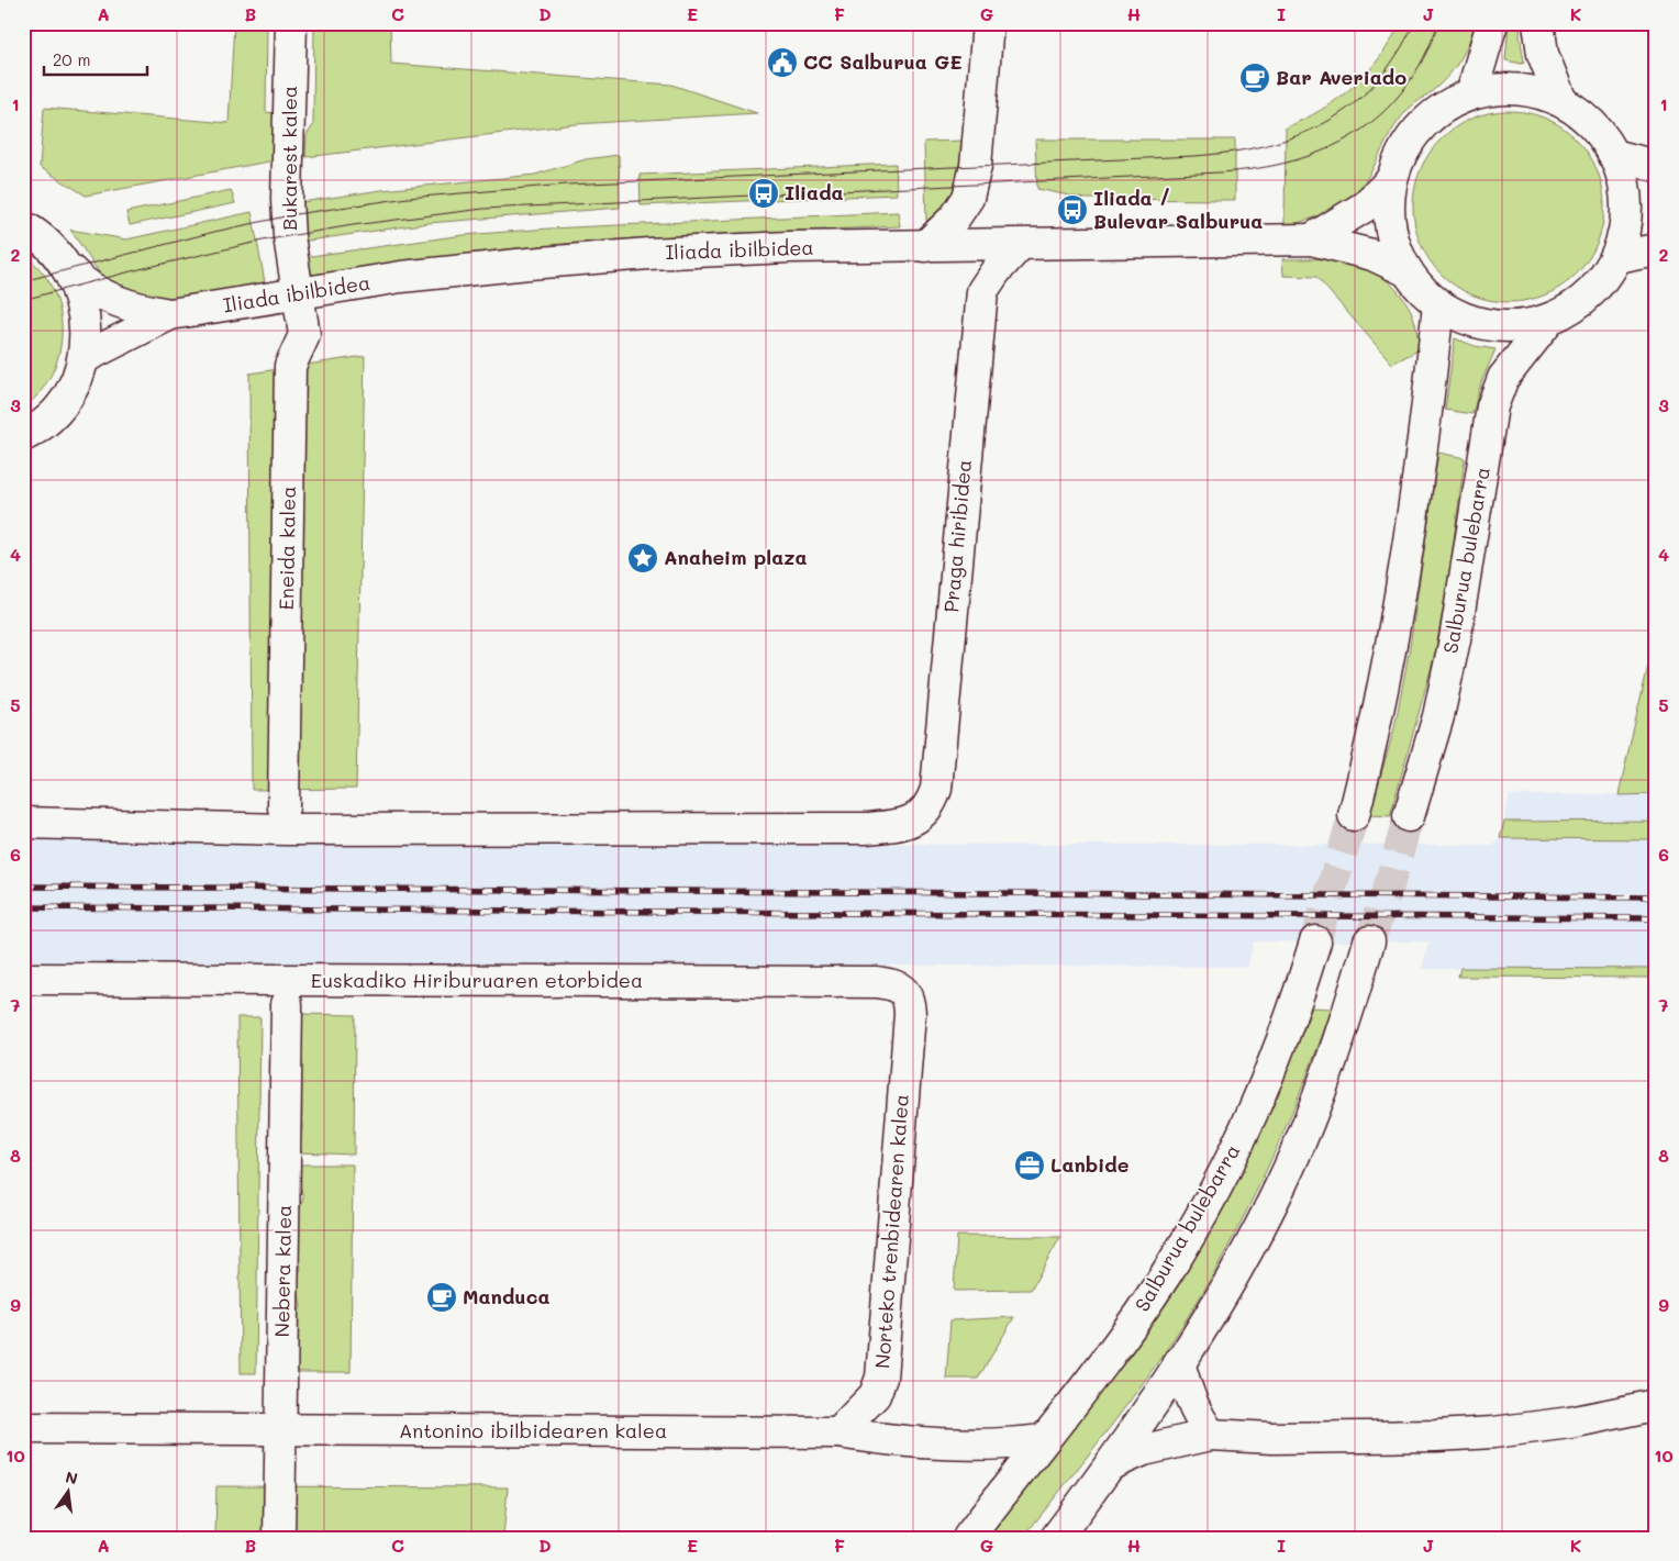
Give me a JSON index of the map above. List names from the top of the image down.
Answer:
{
  "streets": {
    "street": [
      "Bukarest kalea",
      "Iliada ibilbidea",
      "Praga hiribidea",
      "Eneida kalea",
      "Salburua bulebarra",
      "Euskadiko Hiriburuaren etorbidea",
      "Norteko trenbidearen kalea",
      "Nebera kalea",
      "Antonino ibilbidearen kalea"
    ]
  },
  "crossings": [
    ["Bukarest kalea", "Iliada ibilbidea"],
    ["Bukarest kalea", "Eneida kalea"],
    ["Iliada ibilbidea", "Praga hiribidea"],
    ["Iliada ibilbidea", "Eneida kalea"],
    ["Salburua bulebarra", "Antonino ibilbidearen kalea"],
    ["Euskadiko Hiriburuaren etorbidea", "Norteko trenbidearen kalea"],
    ["Norteko trenbidearen kalea", "Antonino ibilbidearen kalea"],
    ["Nebera kalea", "Antonino ibilbidearen kalea"]
  ],
  "places": {
    "public building": ["CC Salburua GE"],
    "cafe": ["Bar Averiado", "Manduca"],
    "bus stop": ["Iliada", "Iliada / Bulevar Salburua"],
    "place": ["Anaheim plaza"],
    "office": ["Lanbide"]
  },
  "scale_bar": "20 m",
  "north": "top",
  "grid": {
    "columns": [
      "A",
      "B",
      "C",
      "D",
      "E",
      "F",
      "G",
      "H",
      "I",
      "J",
      "K"
    ],
    "rows": [
      "1",
      "2",
      "3",
      "4",
      "5",
      "6",
      "7",
      "8",
      "9",
      "10"
    ]
  }
}
